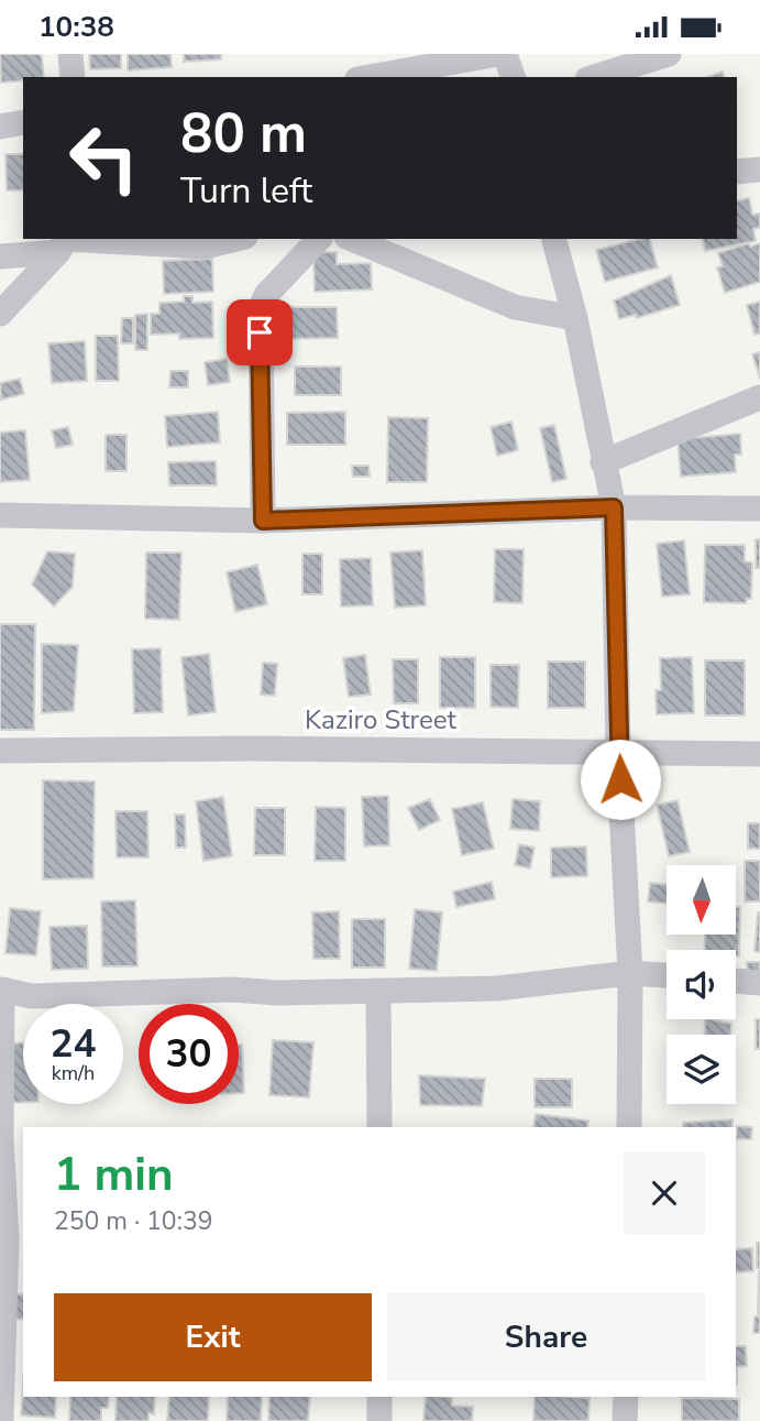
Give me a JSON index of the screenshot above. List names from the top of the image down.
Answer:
{
  "streets": {
    "street": ["Kaziro Street"]
  },
  "north": "bottom",
  "page": {
    "status": "10:38",
    "turn": ["80 m", "Turn left"],
    "speed": "24 km/h",
    "limit": "30",
    "heading": ["1 min", "250 m · 10:39"],
    "buttons": ["Exit", "Share"]
  }
}
